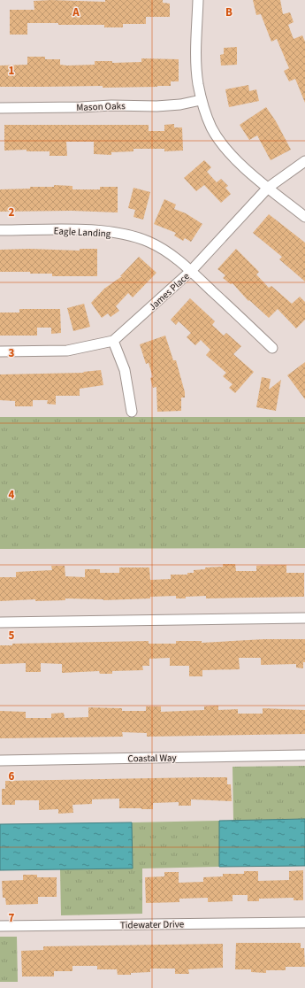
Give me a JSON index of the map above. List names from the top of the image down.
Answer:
{
  "streets": {
    "street": [
      "Mason Oaks",
      "Eagle Landing",
      "James Place",
      "Coastal Way",
      "Tidewater Drive"
    ]
  },
  "crossings": [
    ["Eagle Landing", "James Place"]
  ],
  "grid": {
    "columns": ["A", "B"],
    "rows": [
      "1",
      "2",
      "3",
      "4",
      "5",
      "6",
      "7"
    ]
  }
}
